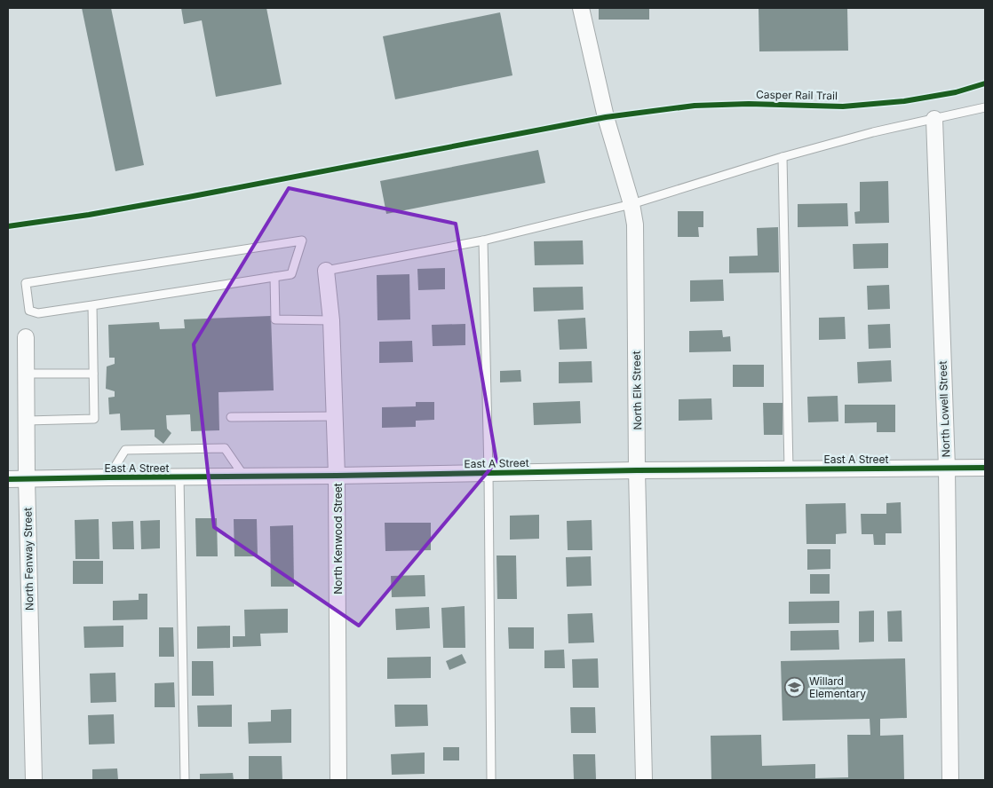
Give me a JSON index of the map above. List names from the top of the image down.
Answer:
{
  "streets": {
    "street": [
      "North Elk Street",
      "North Lowell Street",
      "East A Street",
      "North Kenwood Street",
      "North Fenway Street"
    ],
    "cycle path": ["Casper Rail Trail"]
  },
  "crossings": [
    ["North Elk Street", "East A Street"],
    ["North Lowell Street", "East A Street"],
    ["East A Street", "North Kenwood Street"],
    ["East A Street", "North Fenway Street"]
  ],
  "places": {
    "school or university": ["Willard Elementary"]
  }
}
